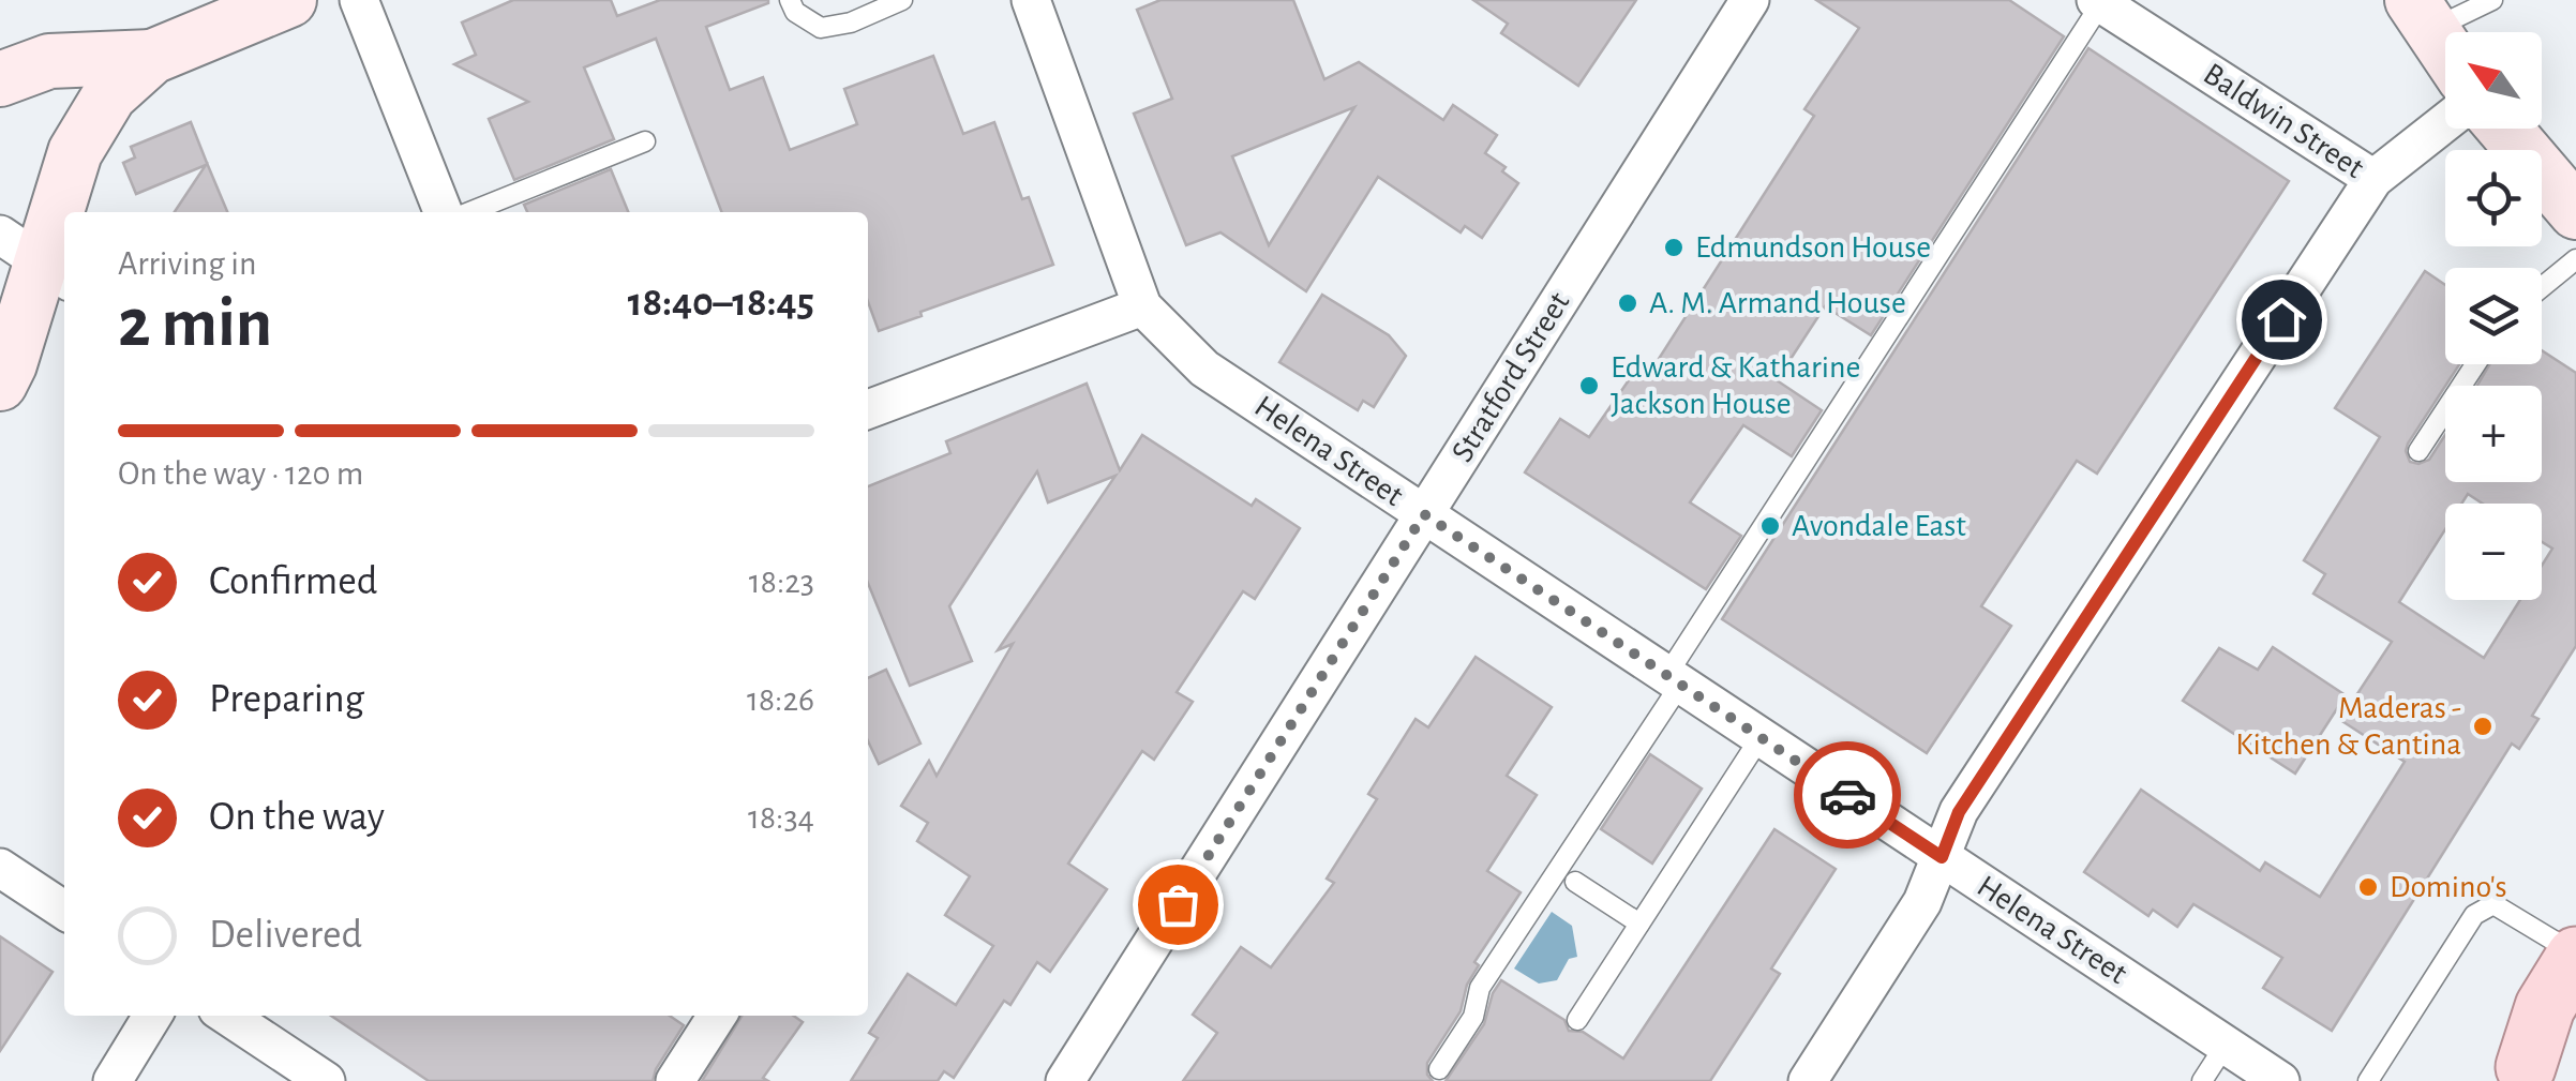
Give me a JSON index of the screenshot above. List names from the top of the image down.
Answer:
{
  "streets": {
    "street": ["Baldwin Street", "Stratford Street", "Helena Street"]
  },
  "crossings": [
    ["Stratford Street", "Helena Street"]
  ],
  "places": [
    "Edmundson House",
    "A. M. Armand House",
    "Edward & Katharine Jackson House",
    "Avondale East",
    "Maderas - Kitchen & Cantina",
    "Domino's"
  ],
  "north": "top left",
  "page": {
    "map_buttons": ["+", "−"],
    "heading": ["2 min", "Arriving in", "18:40–18:45"],
    "bar": "On the way · 120 m",
    "list": [
      ["Confirmed", "18:23"],
      ["Preparing", "18:26"],
      ["On the way", "18:34"],
      "Delivered"
    ]
  }
}
